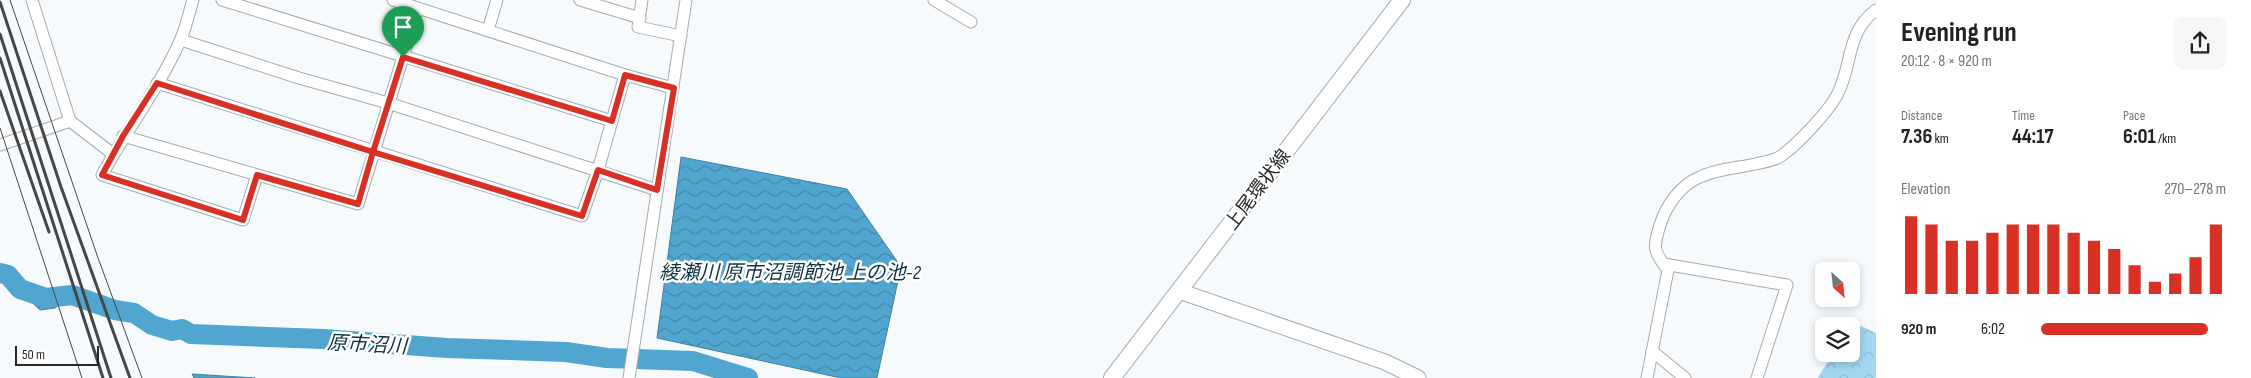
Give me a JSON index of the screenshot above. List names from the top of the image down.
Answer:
{
  "streets": {
    "main road": ["上尾環状線"]
  },
  "water": ["綾瀬川 原市沼調節池 上の池-2", "原市沼川"],
  "scale_bar": "50 m",
  "north": "bottom right",
  "page": {
    "heading": ["Evening run", "20:12 · 8 × 920 m"],
    "stats": [
      ["Distance", "7.36 km"],
      ["Time", "44:17"],
      ["Pace", "6:01 /km"]
    ],
    "chart": ["Elevation", "270–278 m"],
    "list": [
      {
        "name": "920 m",
        "note": "6:02"
      }
    ],
    "scale": "50 m"
  }
}
